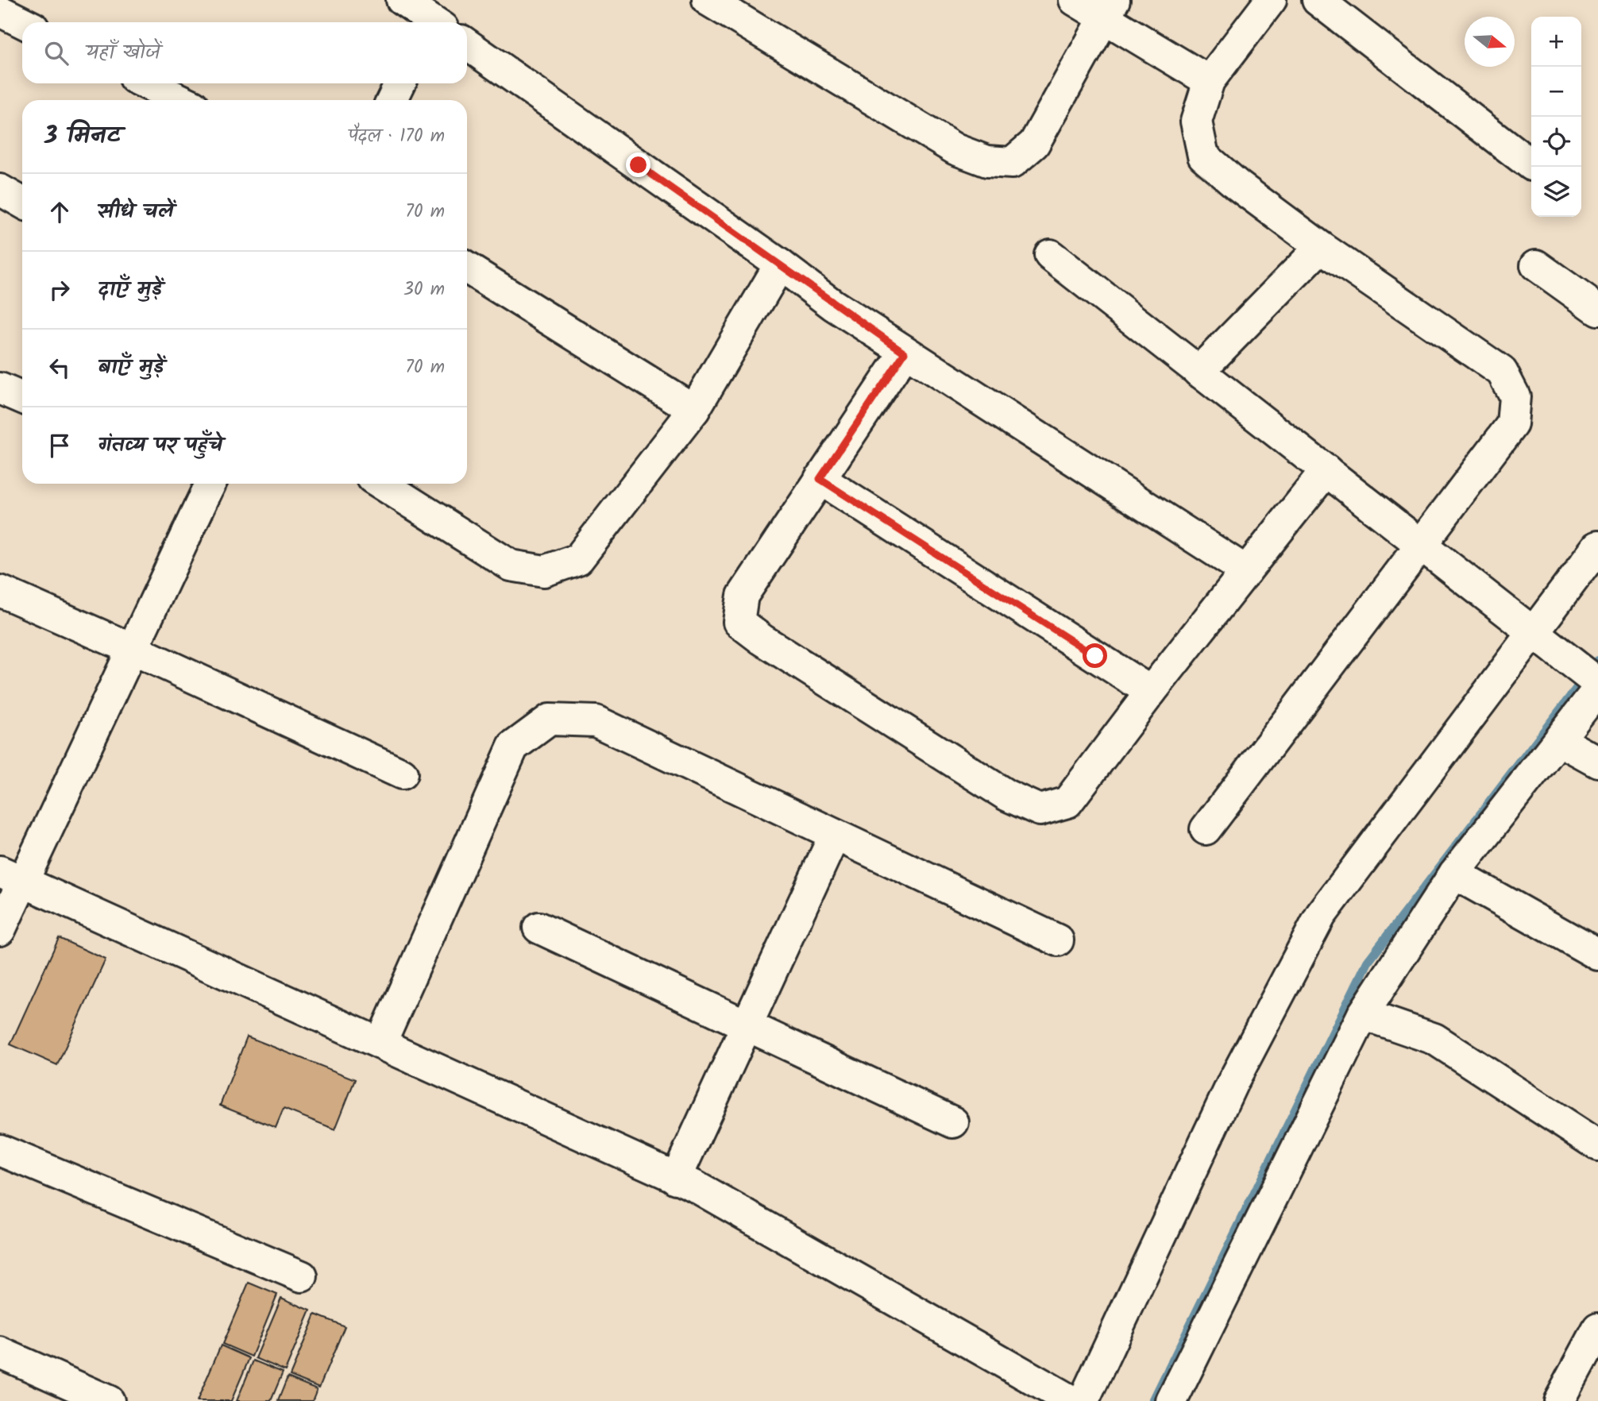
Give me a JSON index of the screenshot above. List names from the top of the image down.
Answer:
{
  "north": "right",
  "page": {
    "map_buttons": ["+", "−"],
    "search": "यहाँ खोजें",
    "heading": ["3 मिनट", "पैदल · 170 m"],
    "list": [
      ["सीधे चलें", "70 m"],
      ["दाएँ मुड़ें", "30 m"],
      ["बाएँ मुड़ें", "70 m"],
      "गंतव्य पर पहुँचे"
    ]
  }
}
